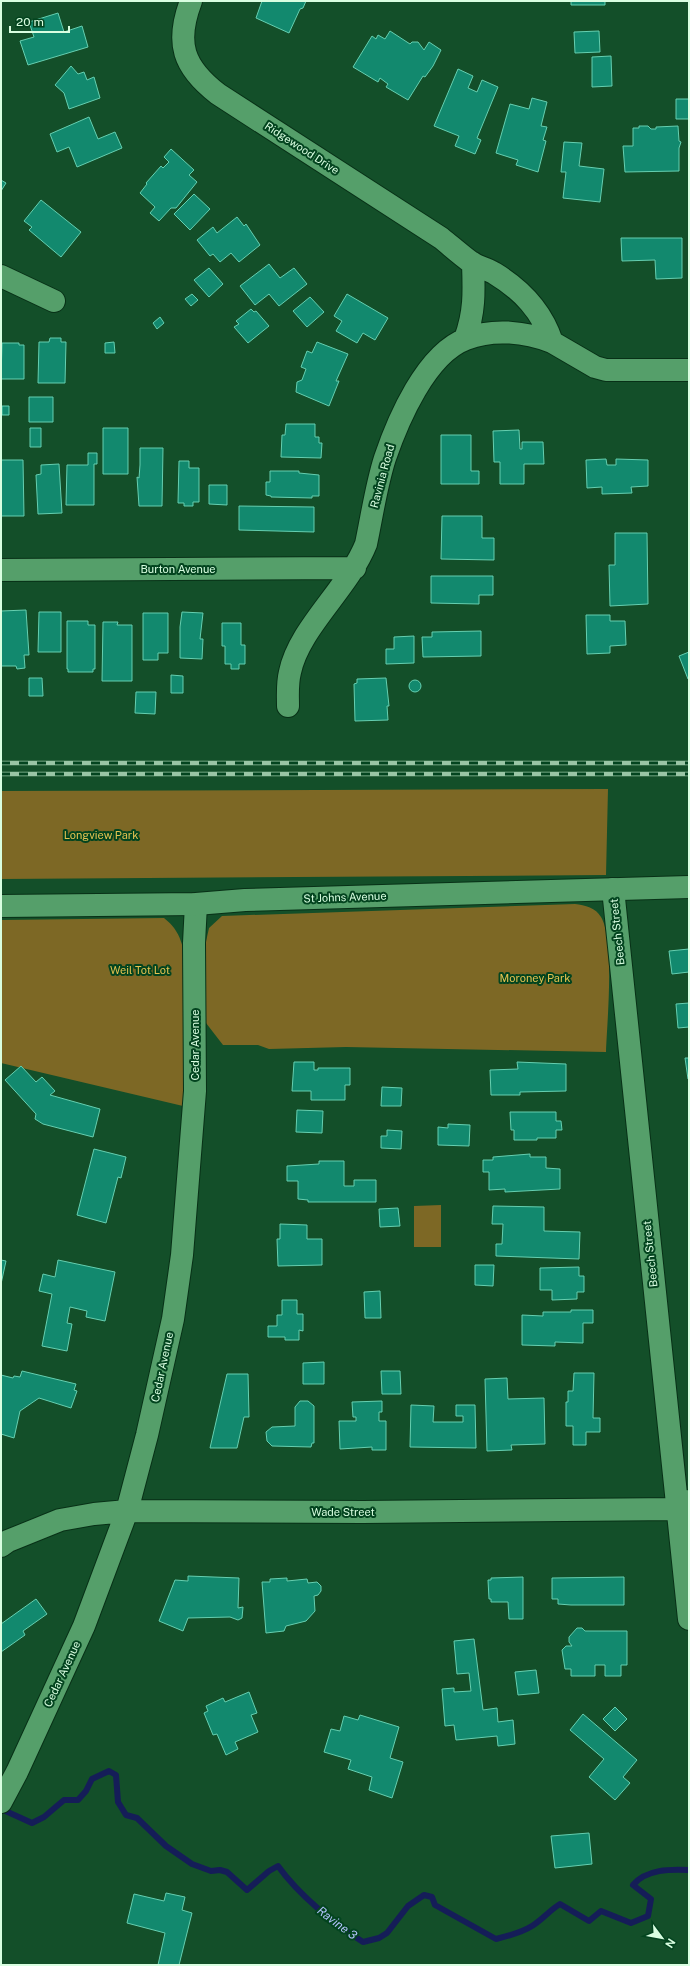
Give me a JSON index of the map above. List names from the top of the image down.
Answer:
{
  "streets": {
    "street": [
      "Ridgewood Drive",
      "Ravinia Road",
      "Burton Avenue",
      "St Johns Avenue",
      "Beech Street",
      "Cedar Avenue",
      "Wade Street"
    ]
  },
  "crossings": [
    ["Ridgewood Drive", "Ravinia Road"],
    ["Ravinia Road", "Burton Avenue"],
    ["St Johns Avenue", "Beech Street"],
    ["St Johns Avenue", "Cedar Avenue"],
    ["Beech Street", "Wade Street"],
    ["Cedar Avenue", "Wade Street"]
  ],
  "water": ["Ravine 3"],
  "parks": ["Longview Park", "Weil Tot Lot", "Moroney Park"],
  "scale_bar": "20 m",
  "north": "bottom right"
}
